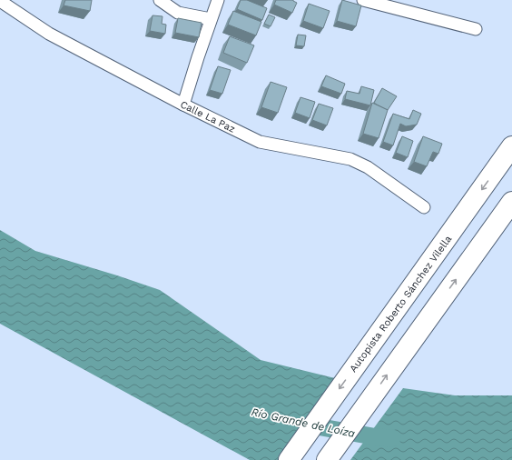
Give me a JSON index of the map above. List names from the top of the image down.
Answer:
{
  "streets": {
    "highway": ["Autopista Roberto Sánchez Vilella"],
    "street": ["Calle La Paz"]
  },
  "water": ["Río Grande de Loíza"]
}
